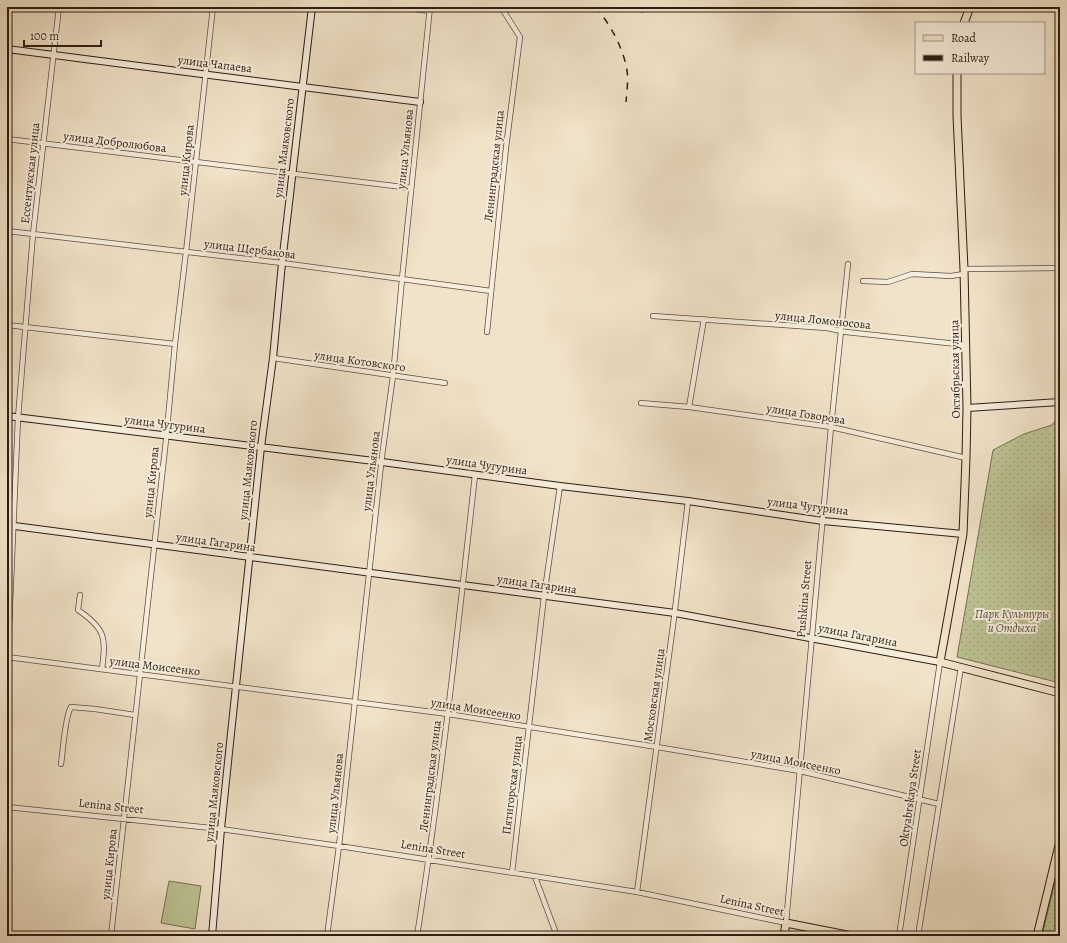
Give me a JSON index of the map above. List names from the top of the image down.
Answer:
{
  "streets": {
    "main road": [
      "Октябрьская улица",
      "улица Гагарина",
      "Pushkina Street",
      "Lenina Street"
    ],
    "street": [
      "улица Чапаева",
      "улица Добролюбова",
      "улица Маяковского",
      "улица Ульянова",
      "улица Кирова",
      "Ленинградская улица",
      "Ессентукская улица",
      "улица Щербакова",
      "улица Ломоносова",
      "улица Котовского",
      "улица Говорова",
      "улица Чугурина",
      "улица Моисеенко",
      "Московская улица",
      "Пятигорская улица",
      "Oktyabrskaya Street"
    ]
  },
  "crossings": [
    ["улица Чапаева", "улица Маяковского"],
    ["улица Чапаева", "улица Ульянова"],
    ["улица Чапаева", "улица Кирова"],
    ["улица Чапаева", "Ессентукская улица"],
    ["улица Добролюбова", "улица Маяковского"],
    ["улица Добролюбова", "улица Ульянова"],
    ["улица Добролюбова", "улица Кирова"],
    ["улица Добролюбова", "Ессентукская улица"],
    ["улица Маяковского", "улица Щербакова"],
    ["улица Маяковского", "улица Котовского"],
    ["улица Маяковского", "улица Чугурина"],
    ["улица Маяковского", "улица Гагарина"],
    ["улица Маяковского", "улица Моисеенко"],
    ["улица Маяковского", "Lenina Street"],
    ["улица Ульянова", "улица Щербакова"],
    ["улица Ульянова", "улица Котовского"],
    ["улица Ульянова", "улица Чугурина"],
    ["улица Ульянова", "улица Гагарина"],
    ["улица Ульянова", "улица Моисеенко"],
    ["улица Ульянова", "Lenina Street"],
    ["улица Кирова", "улица Щербакова"],
    ["улица Кирова", "улица Чугурина"],
    ["улица Кирова", "улица Гагарина"],
    ["улица Кирова", "улица Моисеенко"],
    ["улица Кирова", "Lenina Street"],
    ["Ленинградская улица", "улица Щербакова"],
    ["Ленинградская улица", "улица Чугурина"],
    ["Ленинградская улица", "улица Гагарина"],
    ["Ленинградская улица", "улица Моисеенко"],
    ["Ленинградская улица", "Lenina Street"],
    ["Ессентукская улица", "улица Щербакова"],
    ["Ессентукская улица", "улица Чугурина"],
    ["Ессентукская улица", "улица Гагарина"],
    ["Ессентукская улица", "улица Моисеенко"],
    ["улица Ломоносова", "Октябрьская улица"],
    ["улица Ломоносова", "Pushkina Street"],
    ["Октябрьская улица", "улица Говорова"],
    ["Октябрьская улица", "улица Чугурина"],
    ["Октябрьская улица", "улица Гагарина"],
    ["Октябрьская улица", "Oktyabrskaya Street"],
    ["улица Говорова", "Pushkina Street"],
    ["улица Чугурина", "Pushkina Street"],
    ["улица Чугурина", "Московская улица"],
    ["улица Чугурина", "Пятигорская улица"],
    ["улица Гагарина", "Pushkina Street"],
    ["улица Гагарина", "Московская улица"],
    ["улица Гагарина", "Пятигорская улица"],
    ["улица Гагарина", "Oktyabrskaya Street"],
    ["Pushkina Street", "улица Моисеенко"],
    ["Pushkina Street", "Lenina Street"],
    ["улица Моисеенко", "Московская улица"],
    ["улица Моисеенко", "Пятигорская улица"],
    ["улица Моисеенко", "Oktyabrskaya Street"],
    ["Московская улица", "Lenina Street"],
    ["Пятигорская улица", "Lenina Street"]
  ],
  "parks": ["Парк Культуры и Отдыха"],
  "legend": ["Road", "Railway"],
  "scale_bar": "100 m"
}
